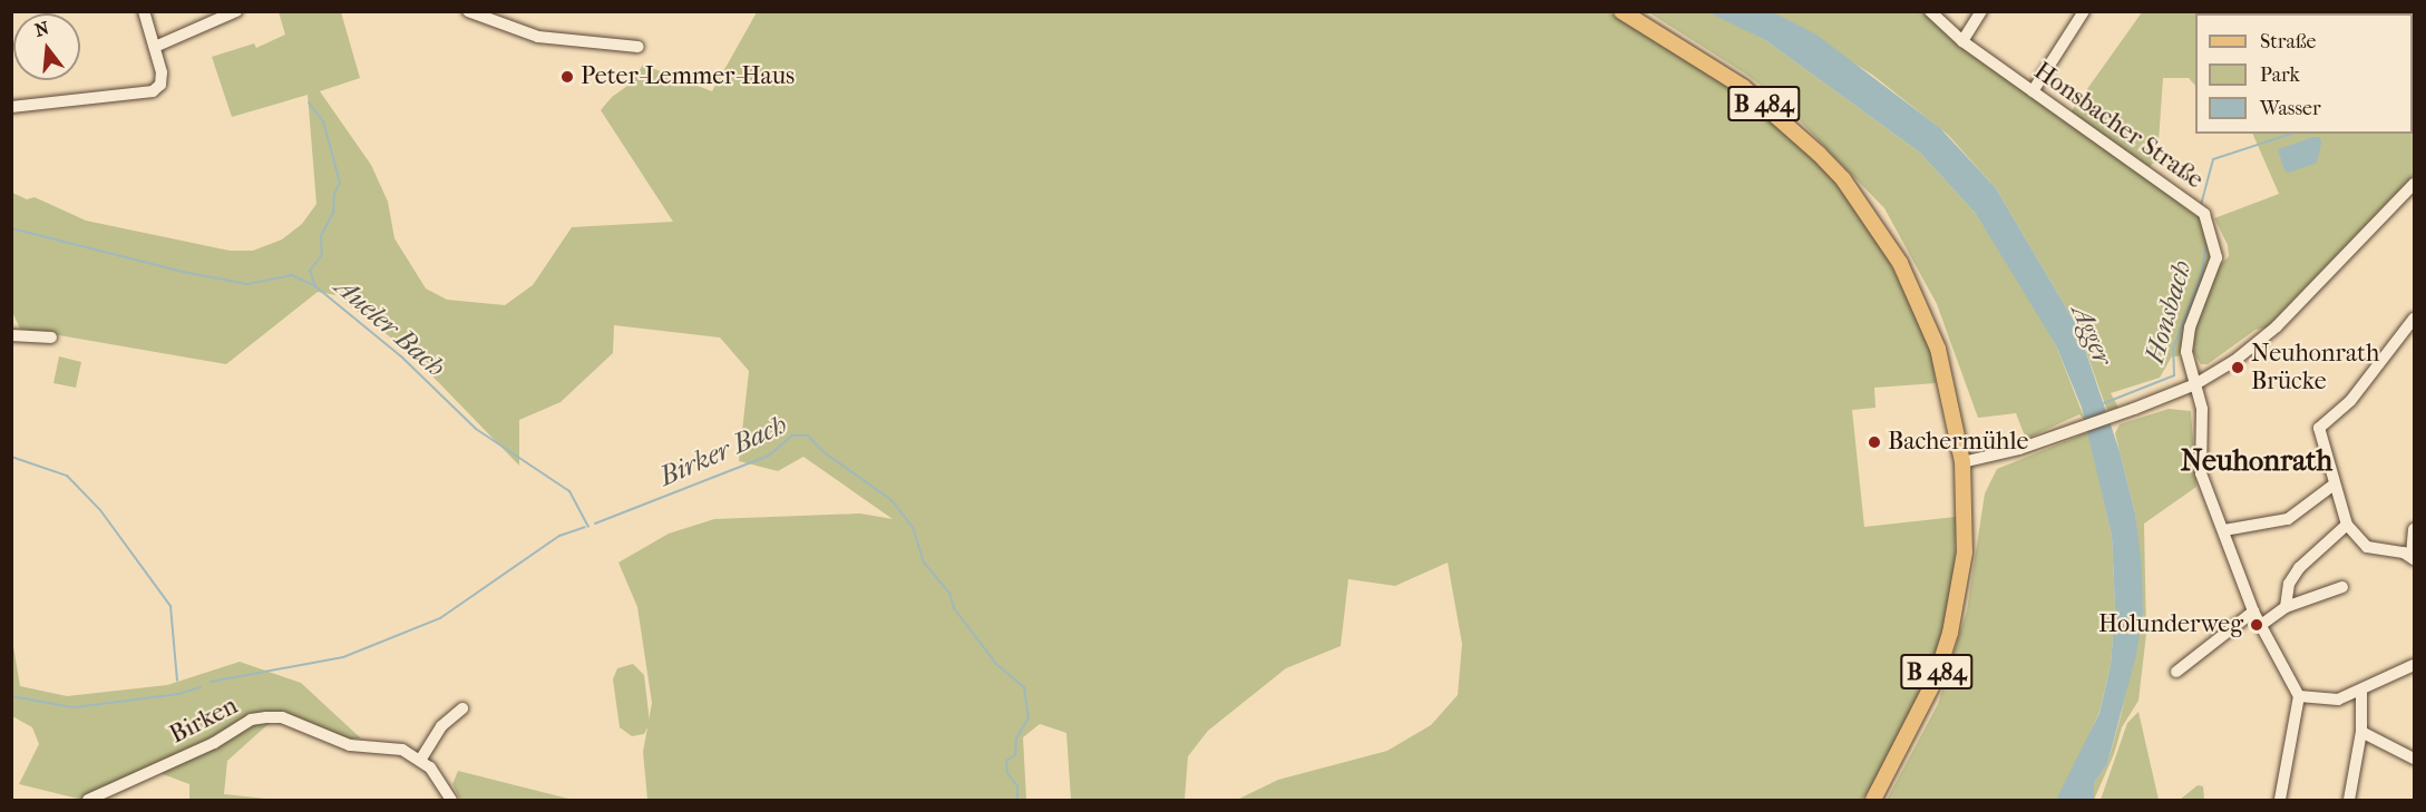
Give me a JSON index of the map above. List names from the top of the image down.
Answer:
{
  "streets": {
    "main road": ["B 484"],
    "street": ["Honsbacher Straße", "Birken"]
  },
  "districts": ["Neuhonrath"],
  "water": [
    "Honsbach",
    "Aueler Bach",
    "Agger",
    "Birker Bach"
  ],
  "places": [
    "Peter-Lemmer-Haus",
    "Neuhonrath Brücke",
    "Bachermühle",
    "Holunderweg"
  ],
  "legend": ["Straße", "Park", "Wasser"],
  "north": "top"
}
